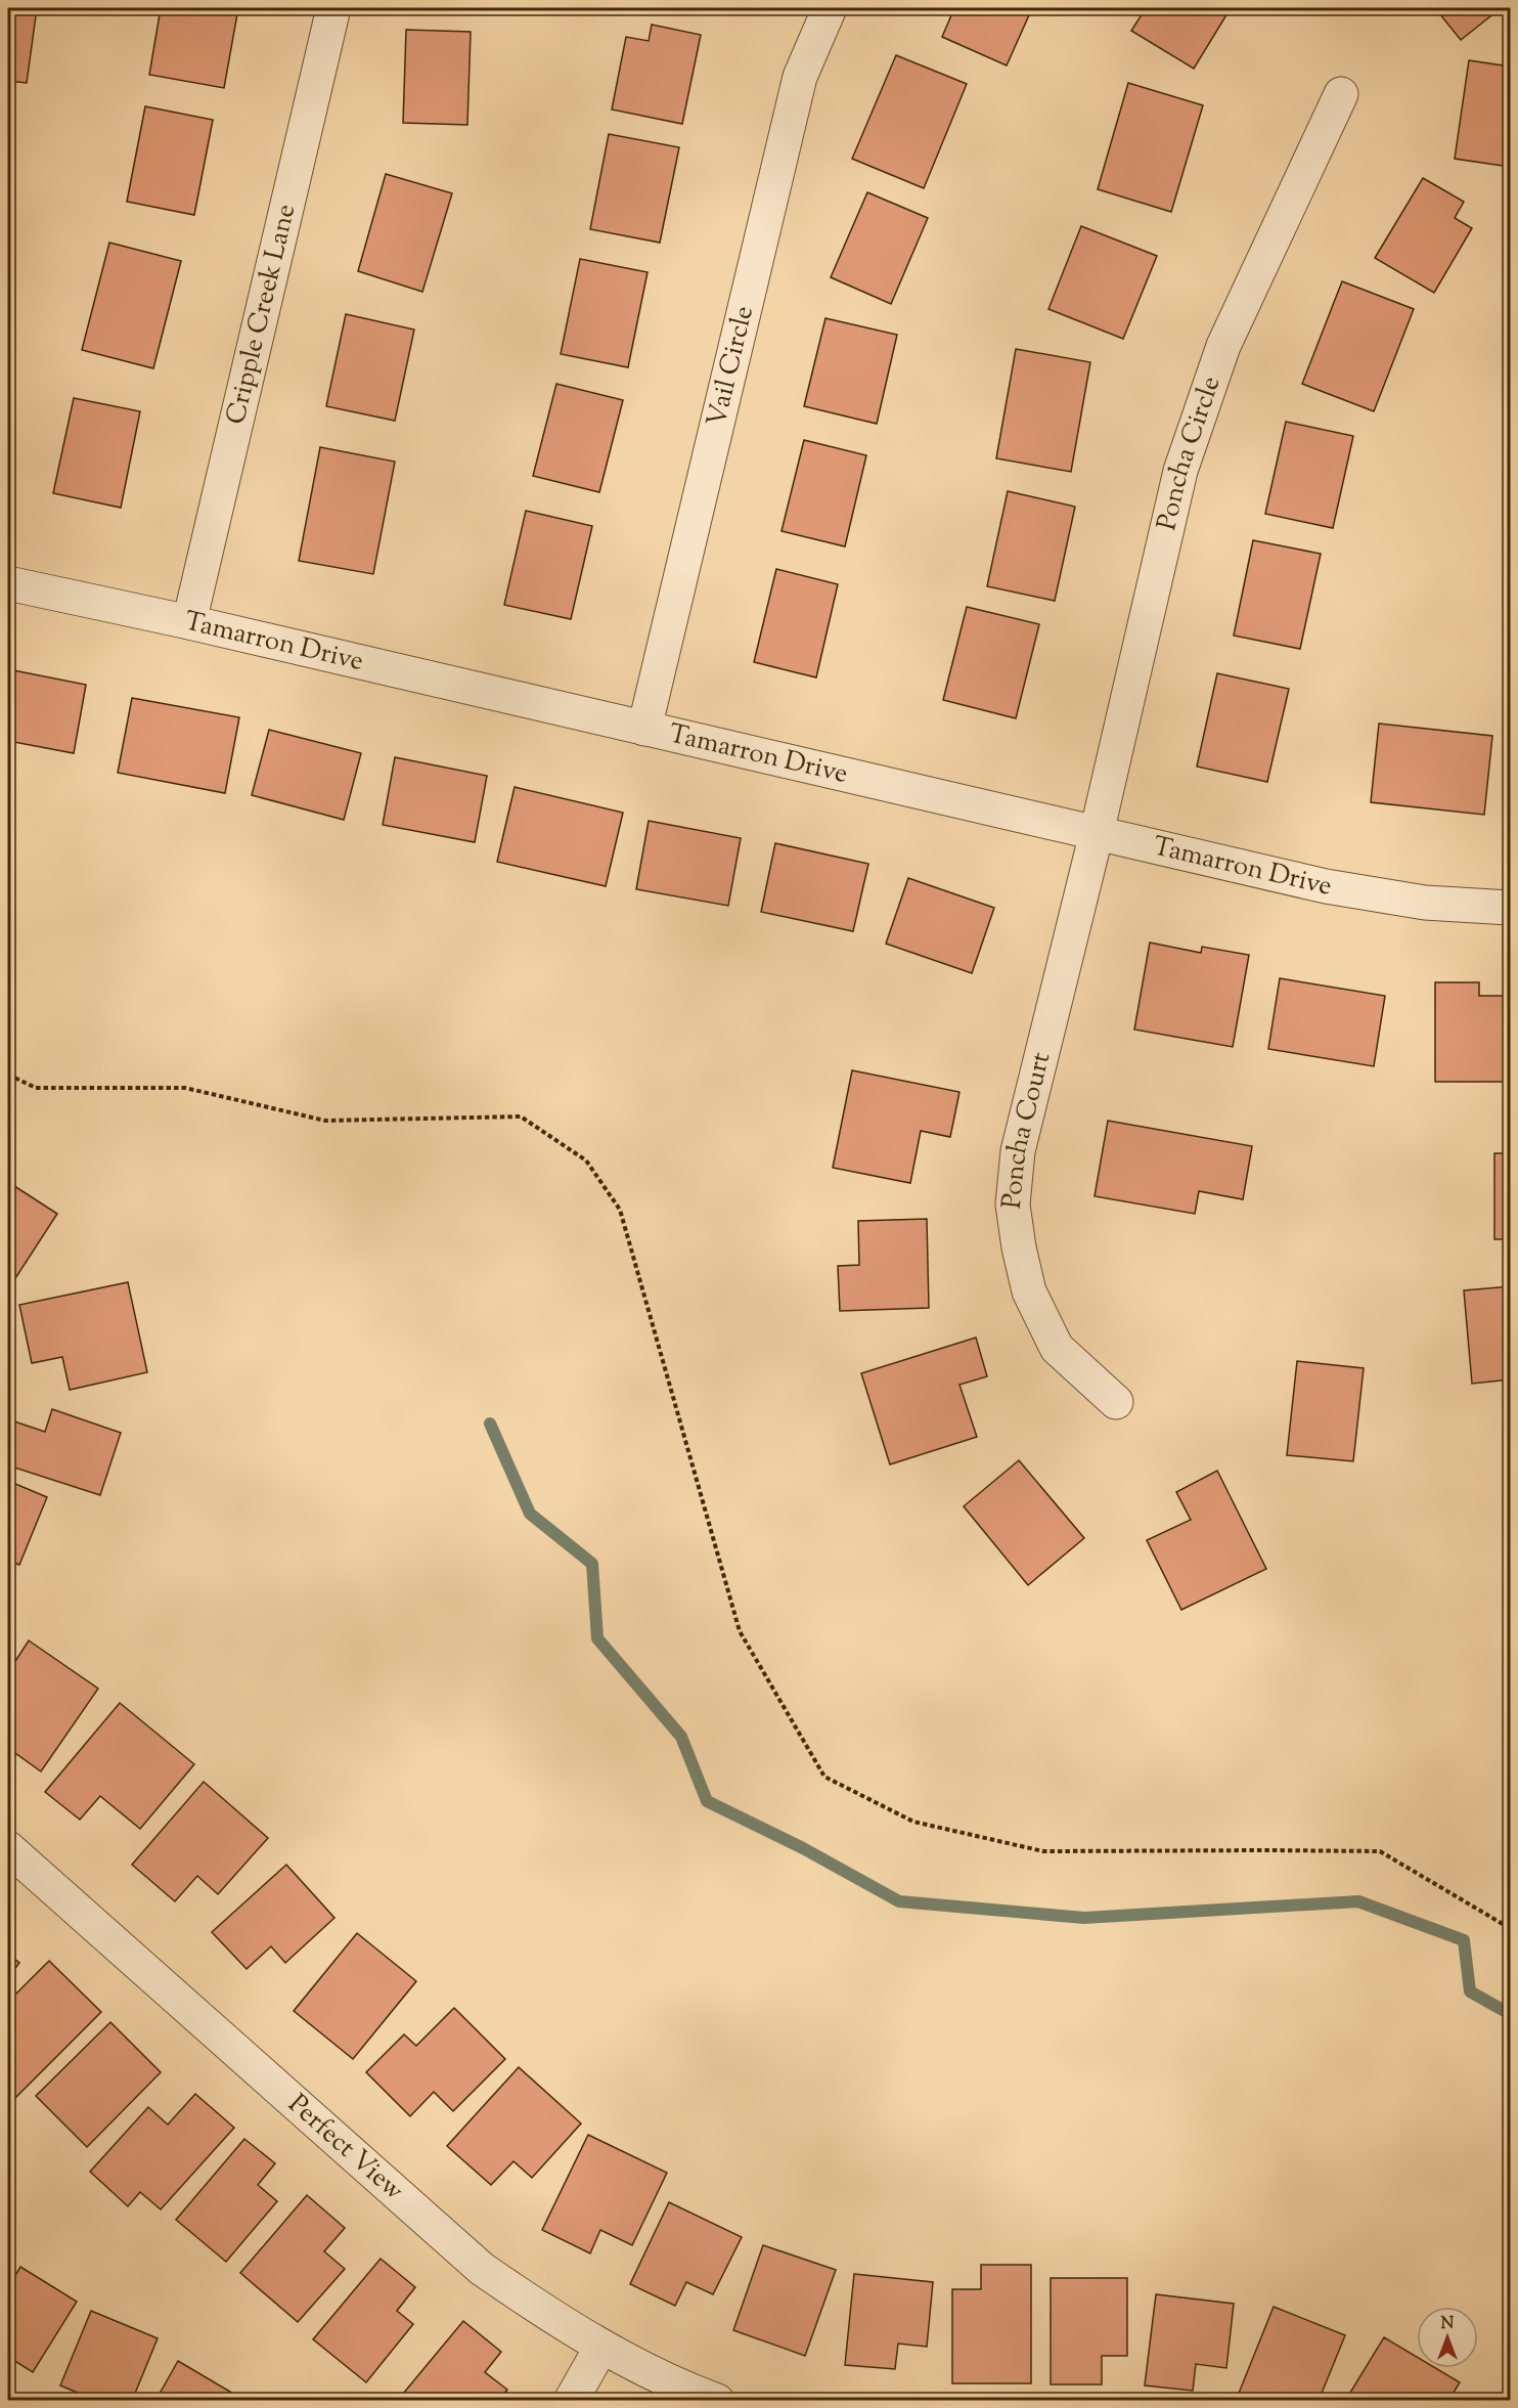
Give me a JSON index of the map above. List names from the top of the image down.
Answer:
{
  "streets": {
    "street": [
      "Cripple Creek Lane",
      "Vail Circle",
      "Poncha Circle",
      "Tamarron Drive",
      "Poncha Court",
      "Perfect View"
    ]
  },
  "crossings": [
    ["Cripple Creek Lane", "Tamarron Drive"],
    ["Vail Circle", "Tamarron Drive"],
    ["Poncha Circle", "Tamarron Drive"],
    ["Poncha Circle", "Poncha Court"],
    ["Tamarron Drive", "Poncha Court"]
  ],
  "north": "top"
}
